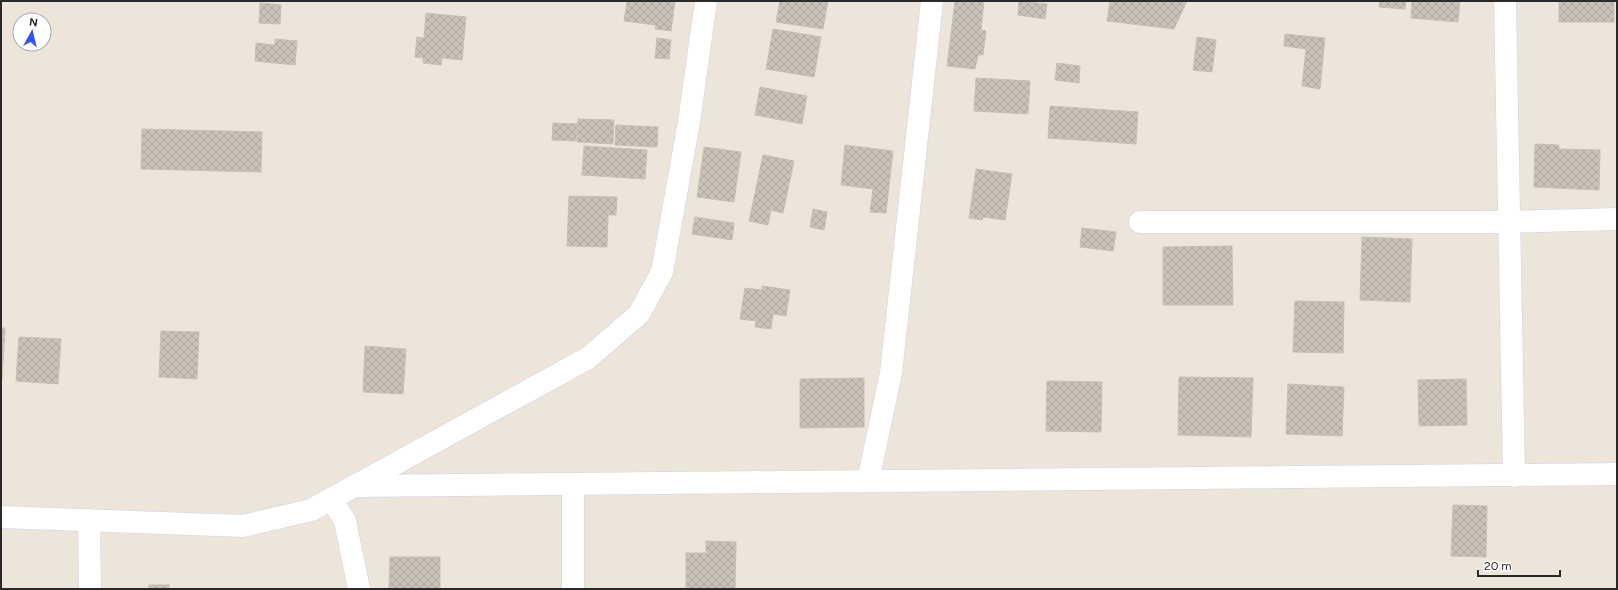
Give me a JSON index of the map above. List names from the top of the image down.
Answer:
{
  "scale_bar": "20 m",
  "north": "top"
}
